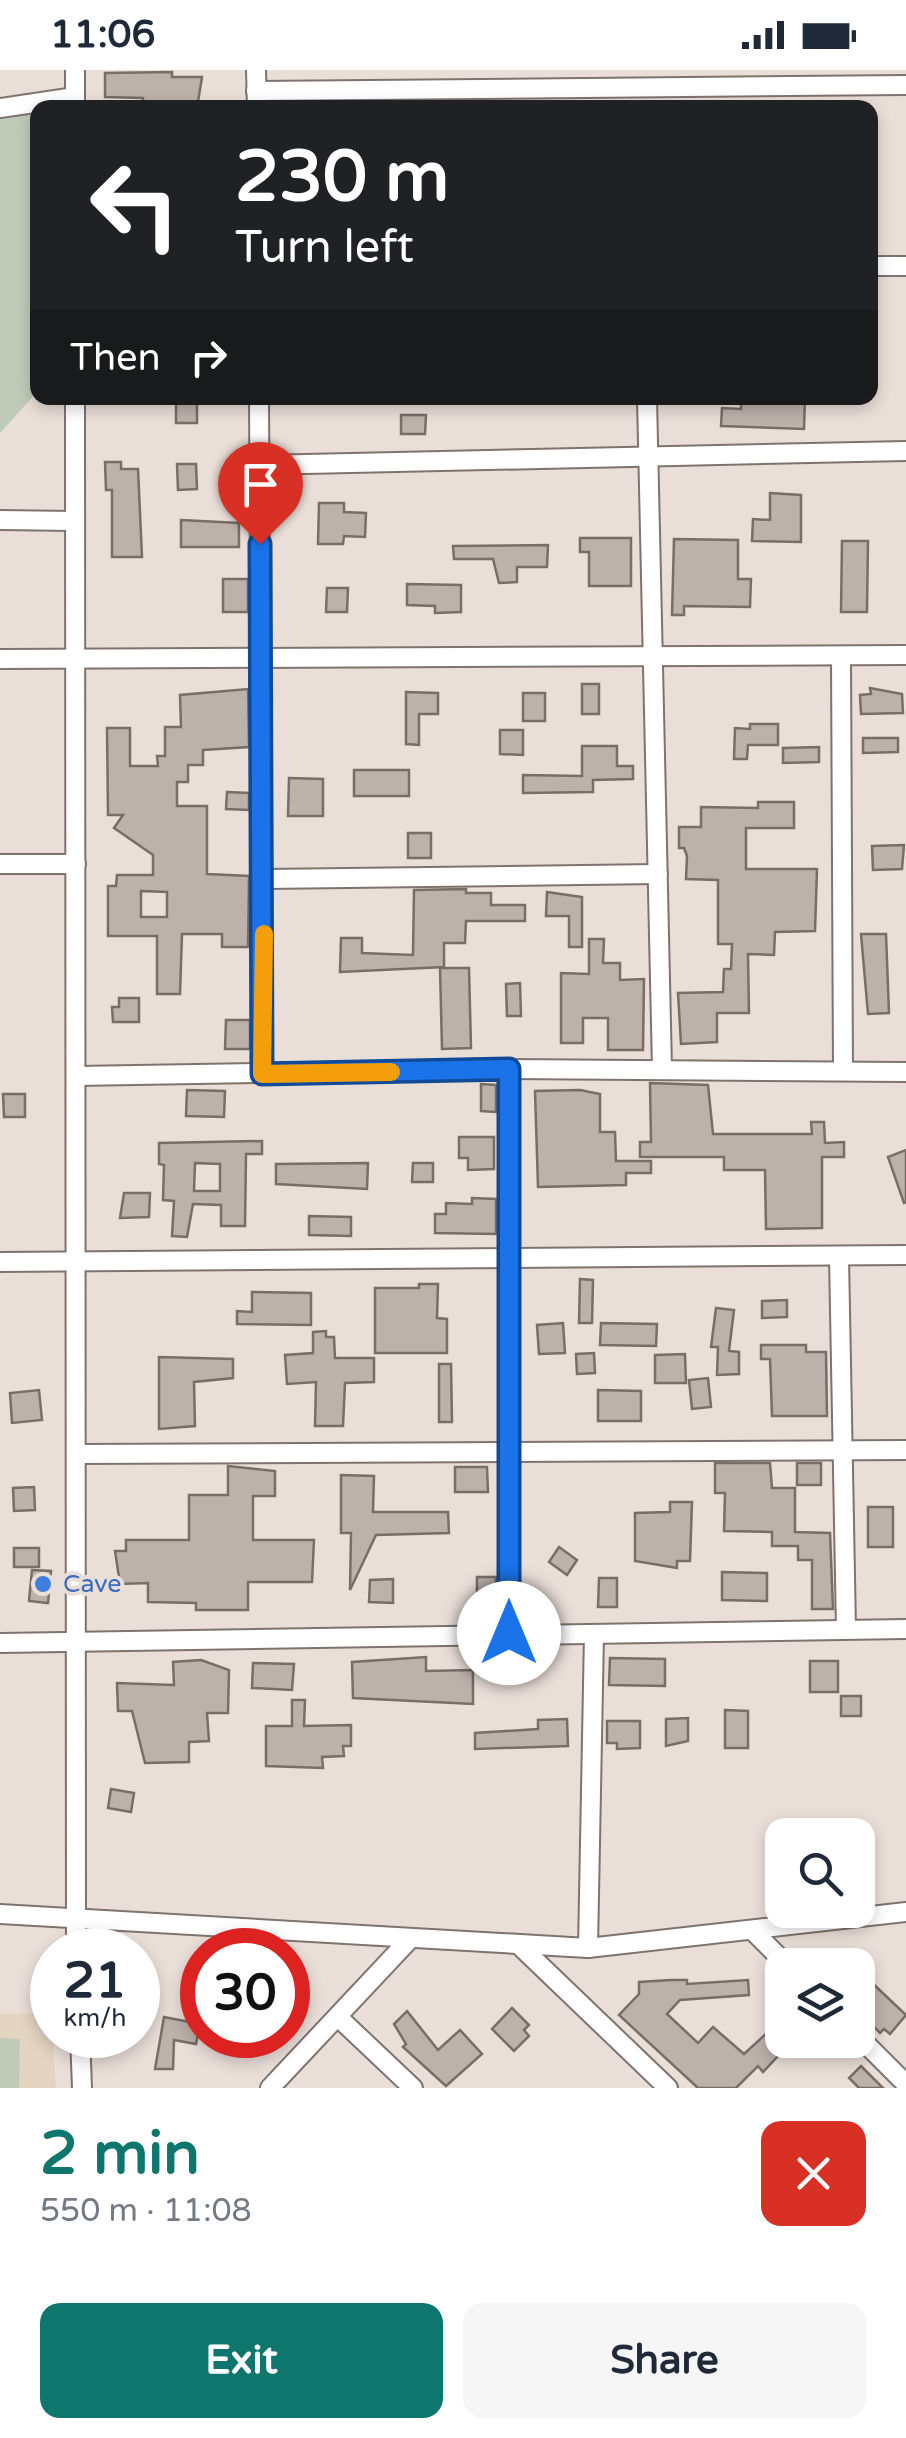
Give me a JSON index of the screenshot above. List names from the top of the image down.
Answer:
{
  "places": ["Cave"],
  "page": {
    "status": "11:06",
    "turn": ["230 m", "Turn left"],
    "then": "Then",
    "speed": "21 km/h",
    "limit": "30",
    "heading": ["2 min", "550 m · 11:08"],
    "buttons": ["Exit", "Share"]
  }
}
